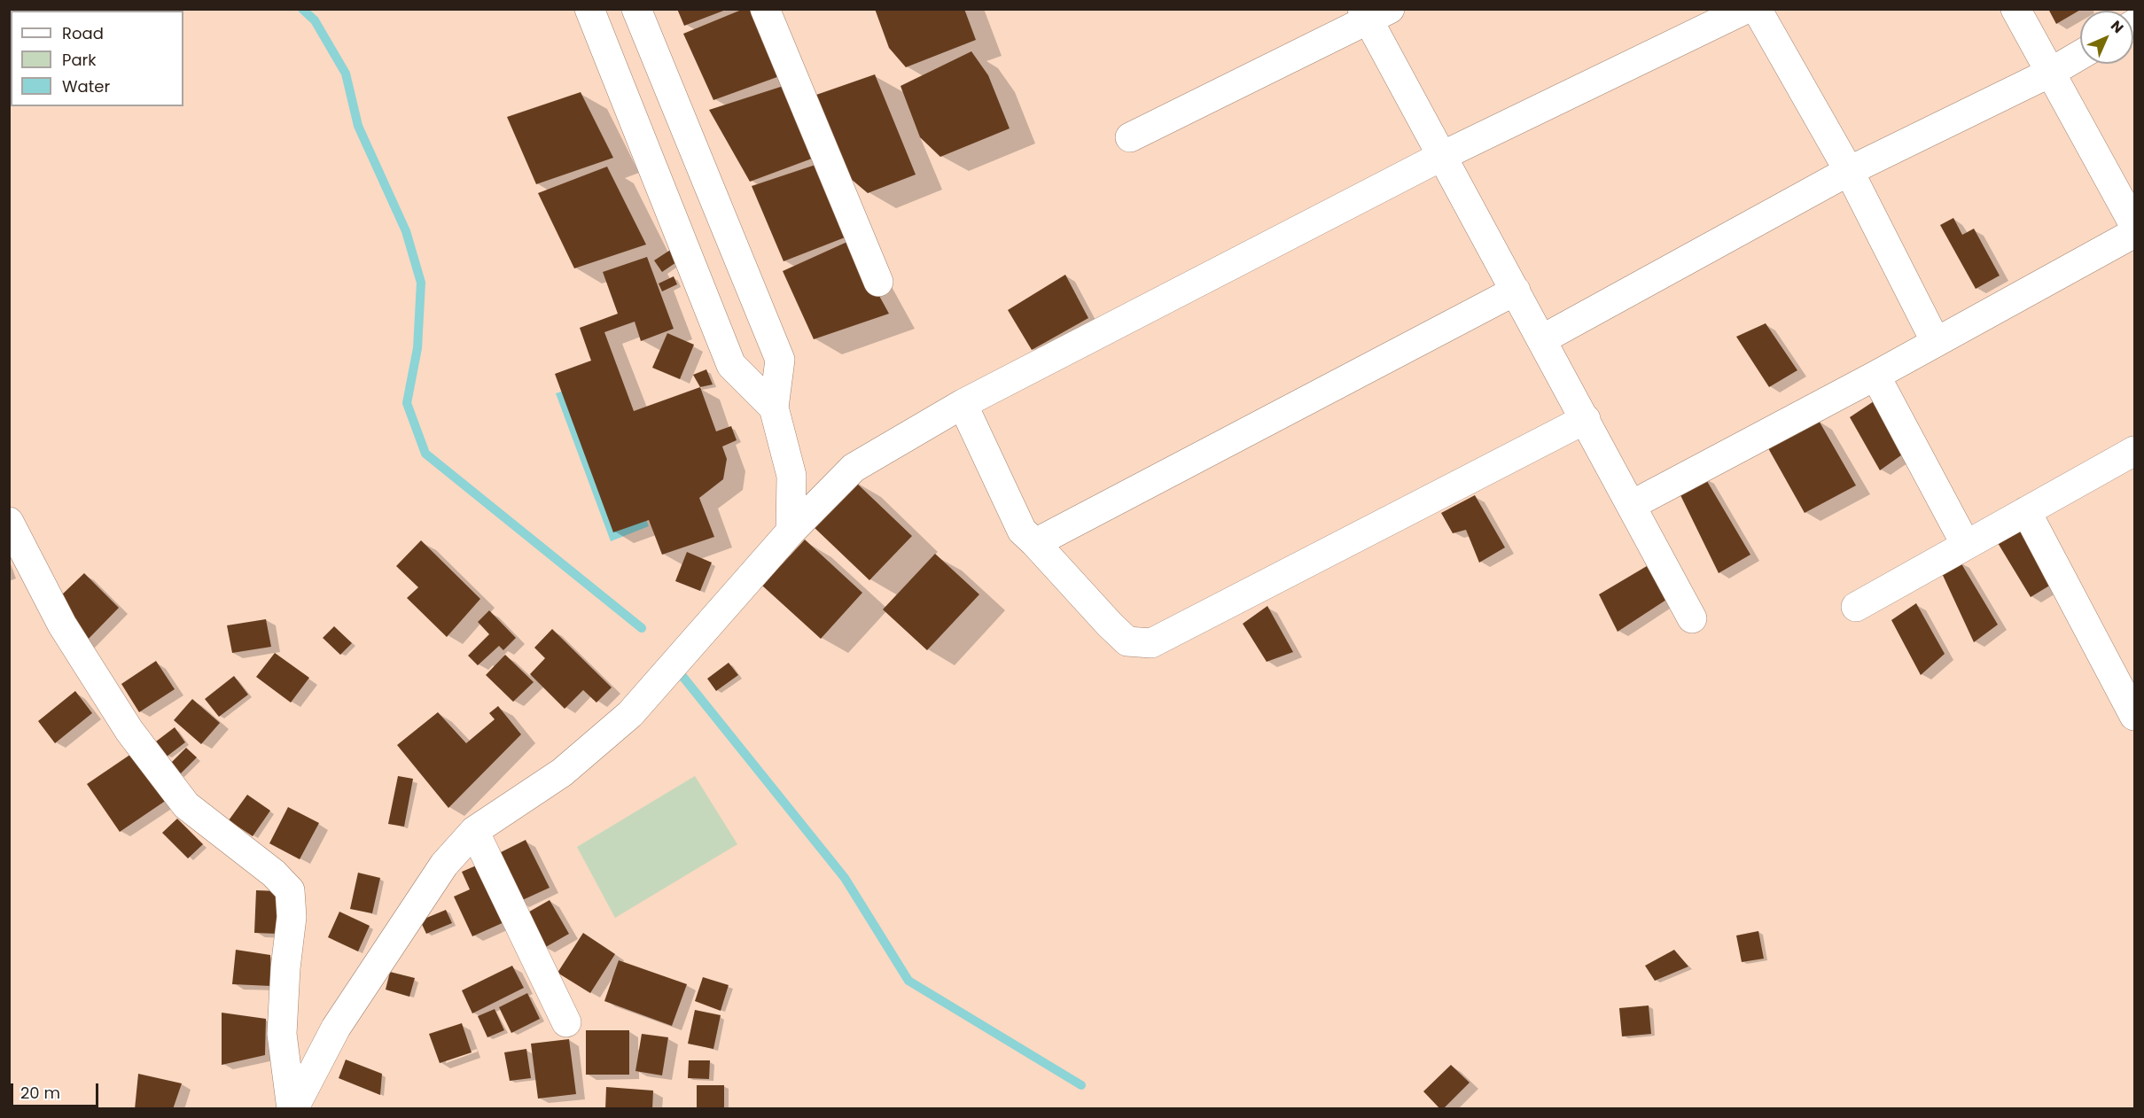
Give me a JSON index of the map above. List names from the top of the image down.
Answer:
{
  "legend": ["Road", "Park", "Water"],
  "scale_bar": "20 m",
  "north": "top right"
}
